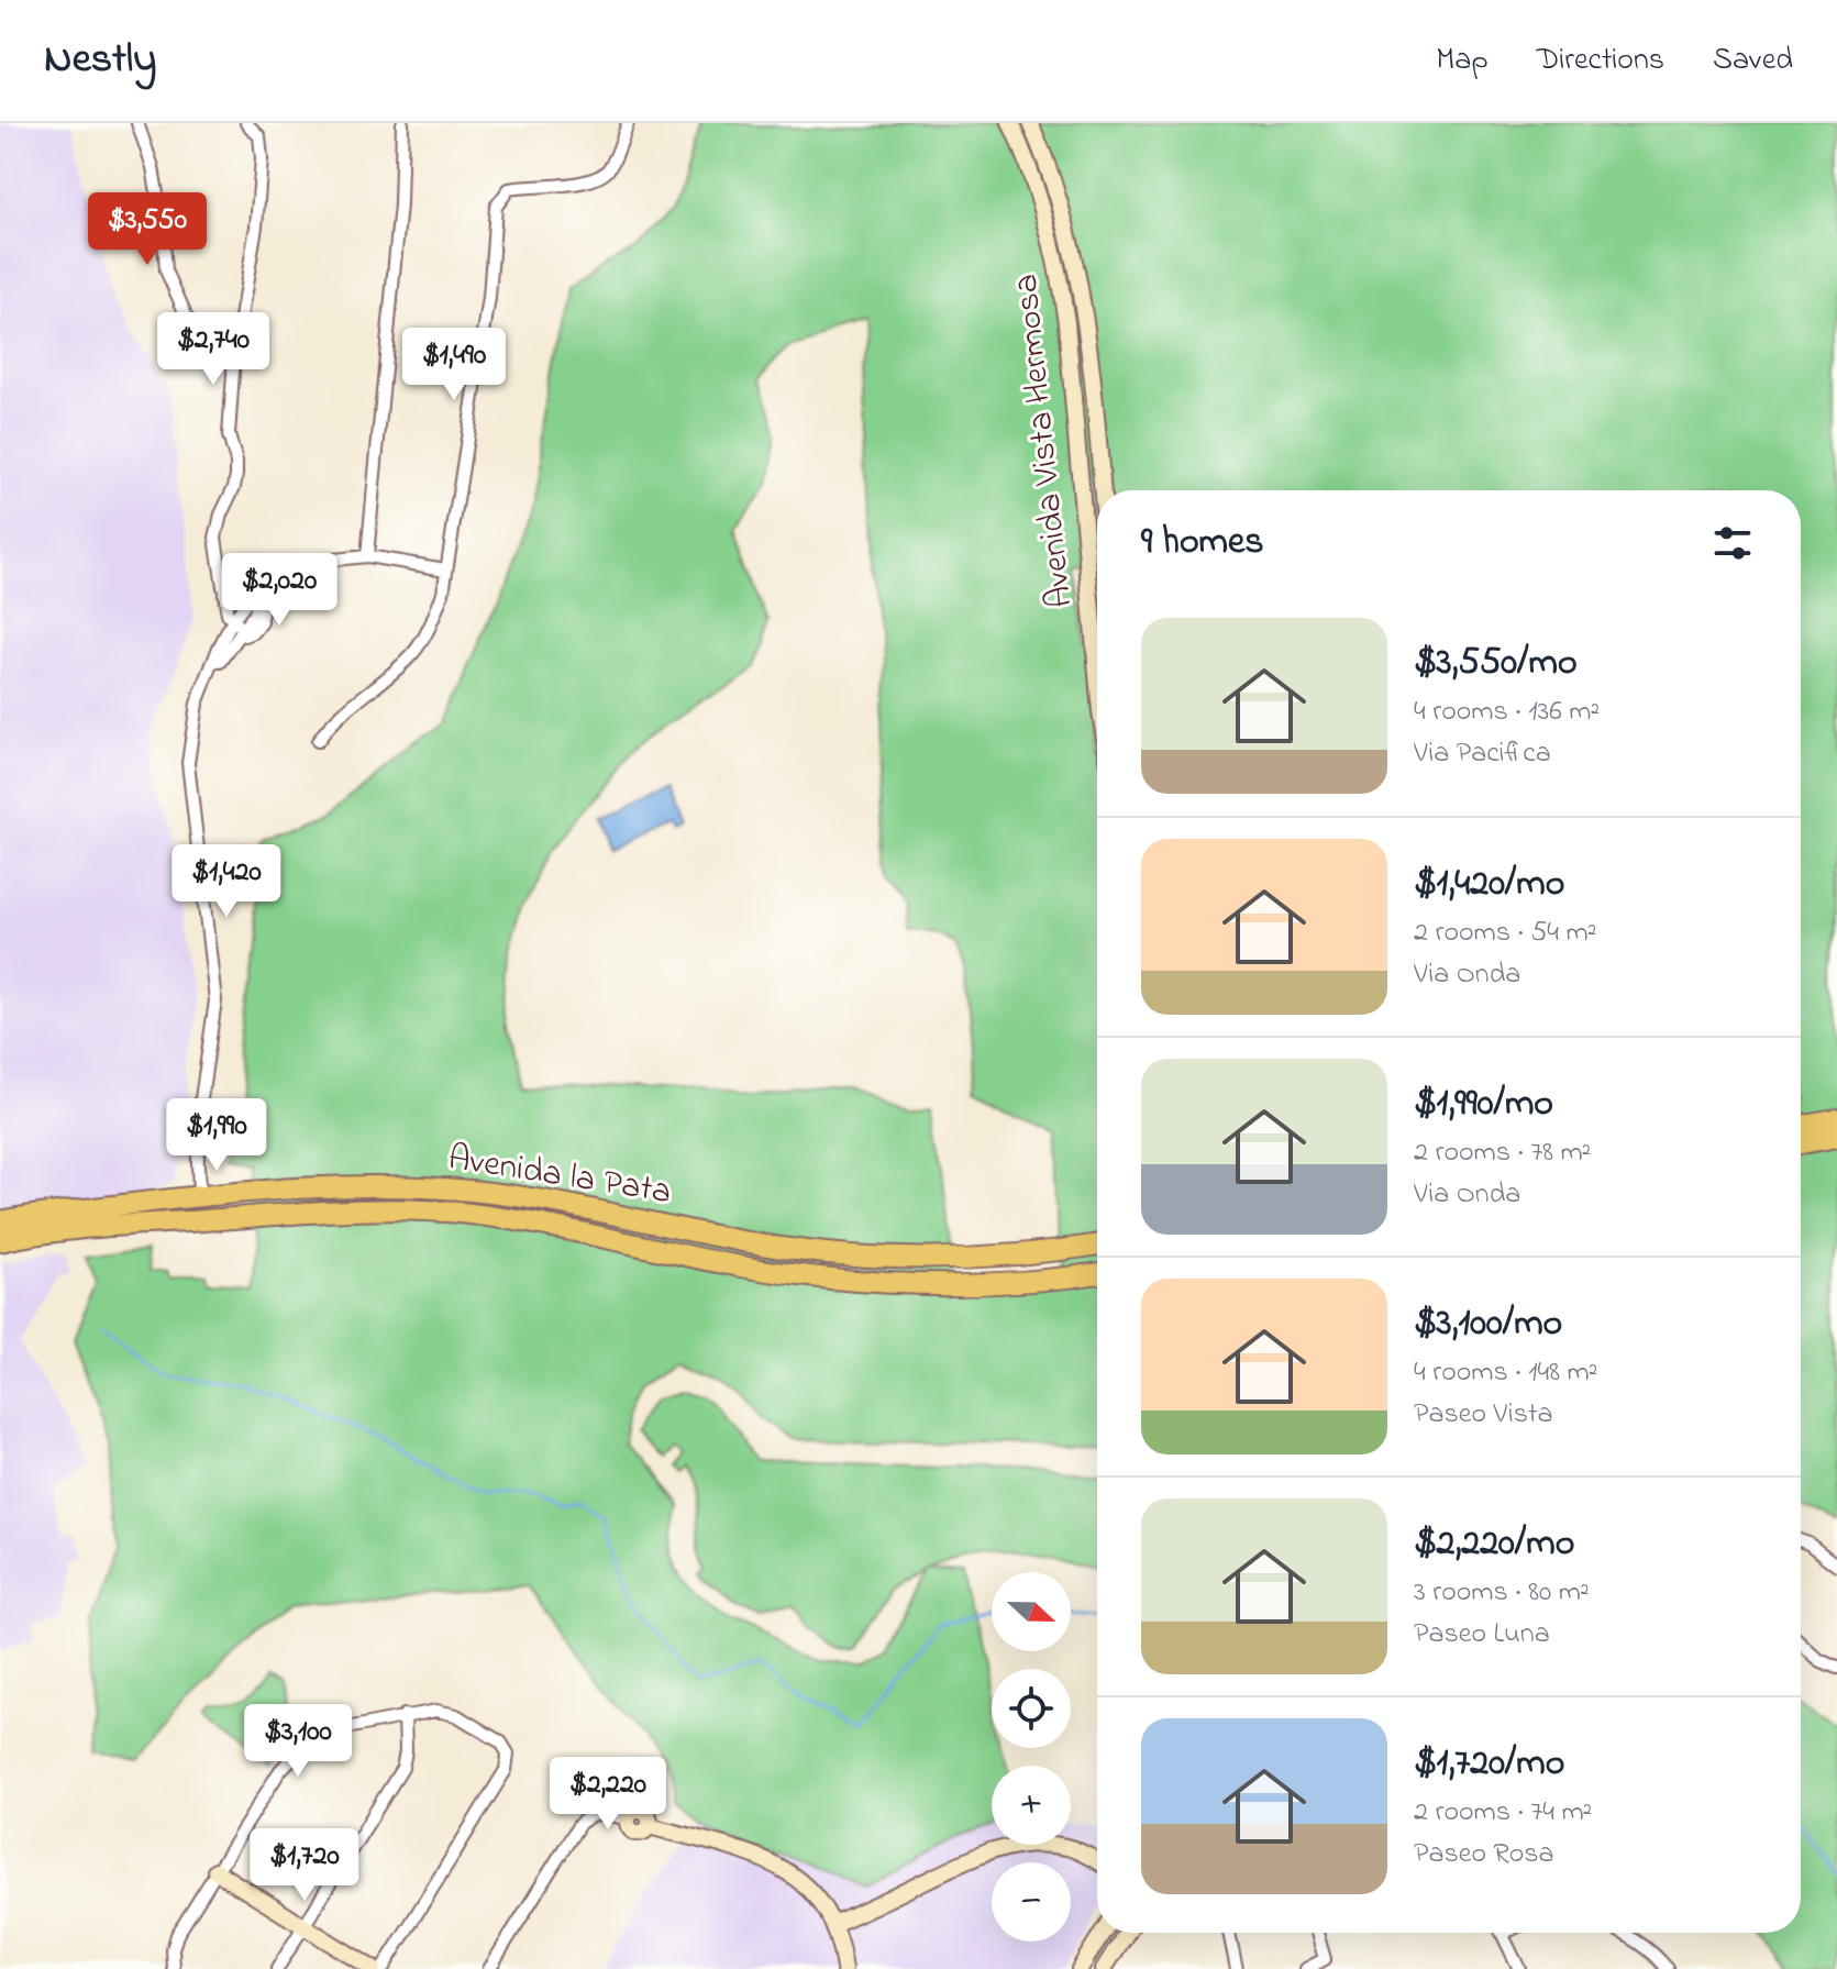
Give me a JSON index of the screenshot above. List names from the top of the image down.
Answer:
{
  "streets": {
    "highway": ["Avenida la Pata"],
    "main road": ["Avenida Vista Hermosa"]
  },
  "north": "right",
  "page": {
    "header": "Nestly",
    "nav": ["Map", "Directions", "Saved"],
    "price": [
      "$3,550",
      "$2,740",
      "$1,490",
      "$2,020",
      "$1,420",
      "$1,990",
      "$3,100",
      "$2,220",
      "$1,720"
    ],
    "heading": "9 homes",
    "list": [
      {
        "name": "$3,550/mo",
        "note": "4 rooms · 136 m² · Via Pacifica"
      },
      {
        "name": "$1,420/mo",
        "note": "2 rooms · 54 m² · Via Onda"
      },
      {
        "name": "$1,990/mo",
        "note": "2 rooms · 78 m² · Via Onda"
      },
      {
        "name": "$3,100/mo",
        "note": "4 rooms · 148 m² · Paseo Vista"
      },
      {
        "name": "$2,220/mo",
        "note": "3 rooms · 80 m² · Paseo Luna"
      },
      {
        "name": "$1,720/mo",
        "note": "2 rooms · 74 m² · Paseo Rosa"
      }
    ],
    "map_buttons": ["+", "−"]
  }
}
